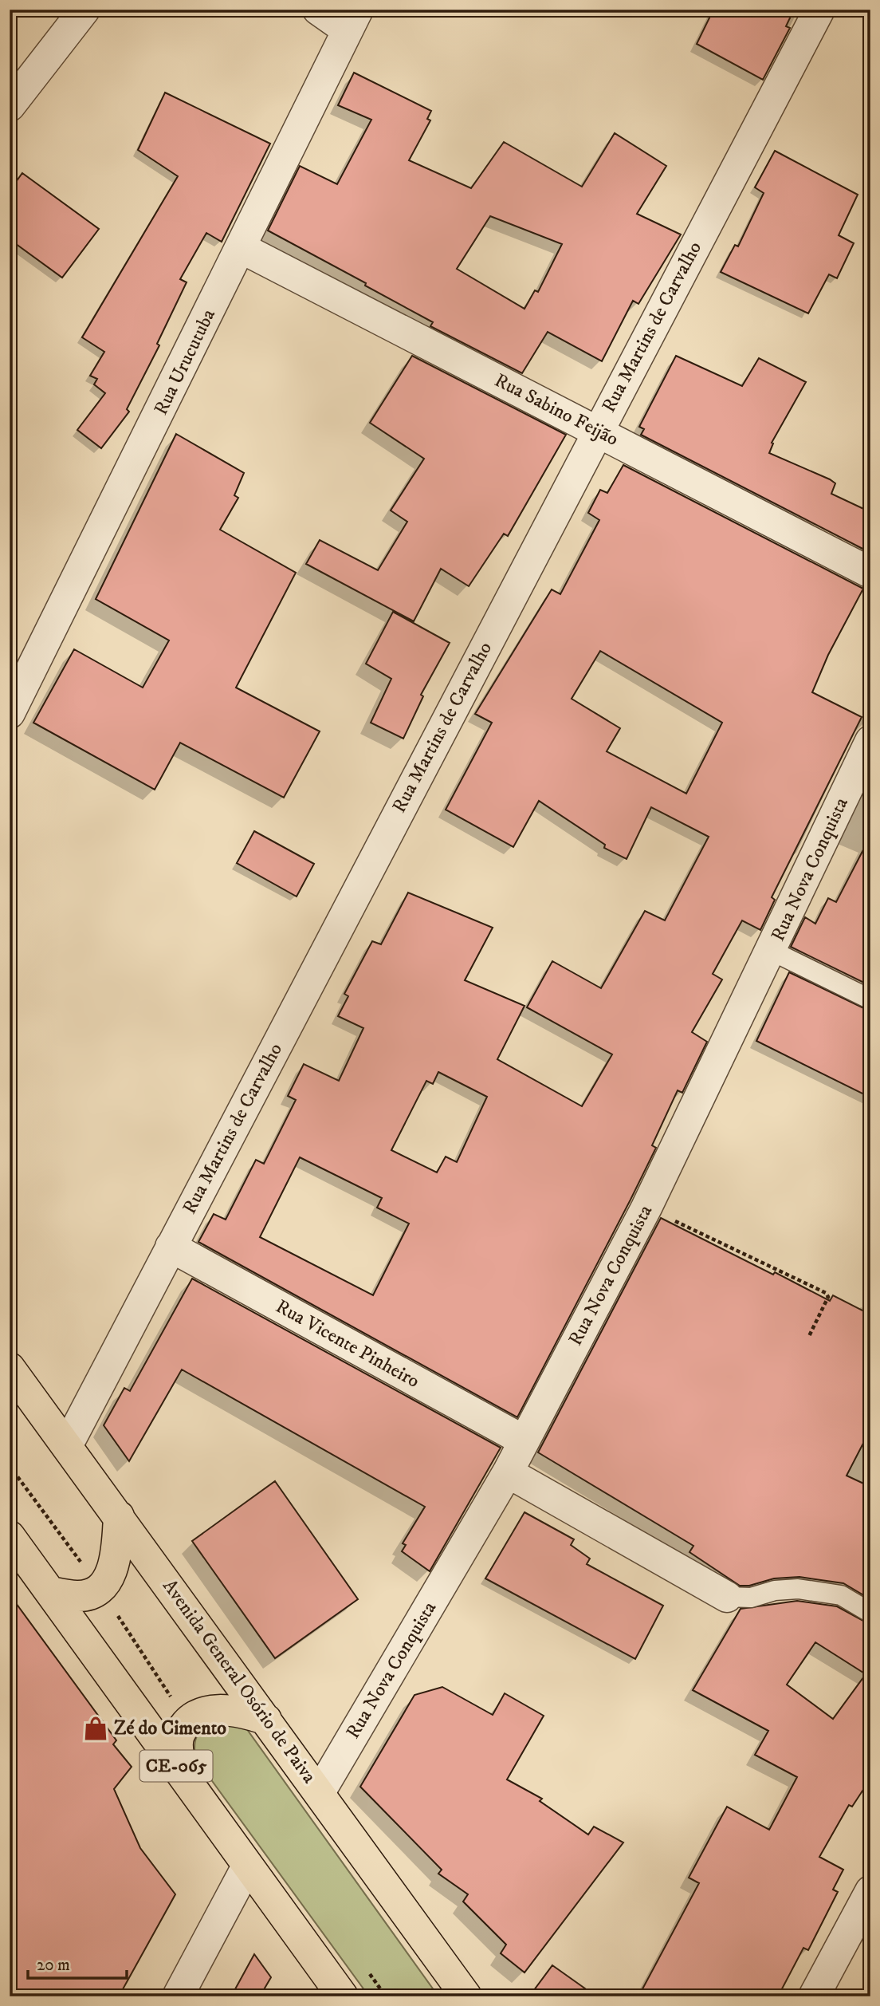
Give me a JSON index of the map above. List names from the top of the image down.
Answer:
{
  "streets": {
    "main road": ["Avenida General Osório de Paiva", "CE-065"],
    "street": [
      "Rua Martins de Carvalho",
      "Rua Urucutuba",
      "Rua Sabino Feijão",
      "Rua Nova Conquista",
      "Rua Vicente Pinheiro"
    ]
  },
  "crossings": [
    ["Rua Martins de Carvalho", "Rua Sabino Feijão"],
    ["Rua Martins de Carvalho", "Rua Vicente Pinheiro"],
    ["Rua Martins de Carvalho", "Avenida General Osório de Paiva"],
    ["Rua Urucutuba", "Rua Sabino Feijão"],
    ["Rua Nova Conquista", "Rua Vicente Pinheiro"],
    ["Rua Nova Conquista", "Avenida General Osório de Paiva"]
  ],
  "places": {
    "shop": ["Zé do Cimento"]
  },
  "scale_bar": "20 m"
}
